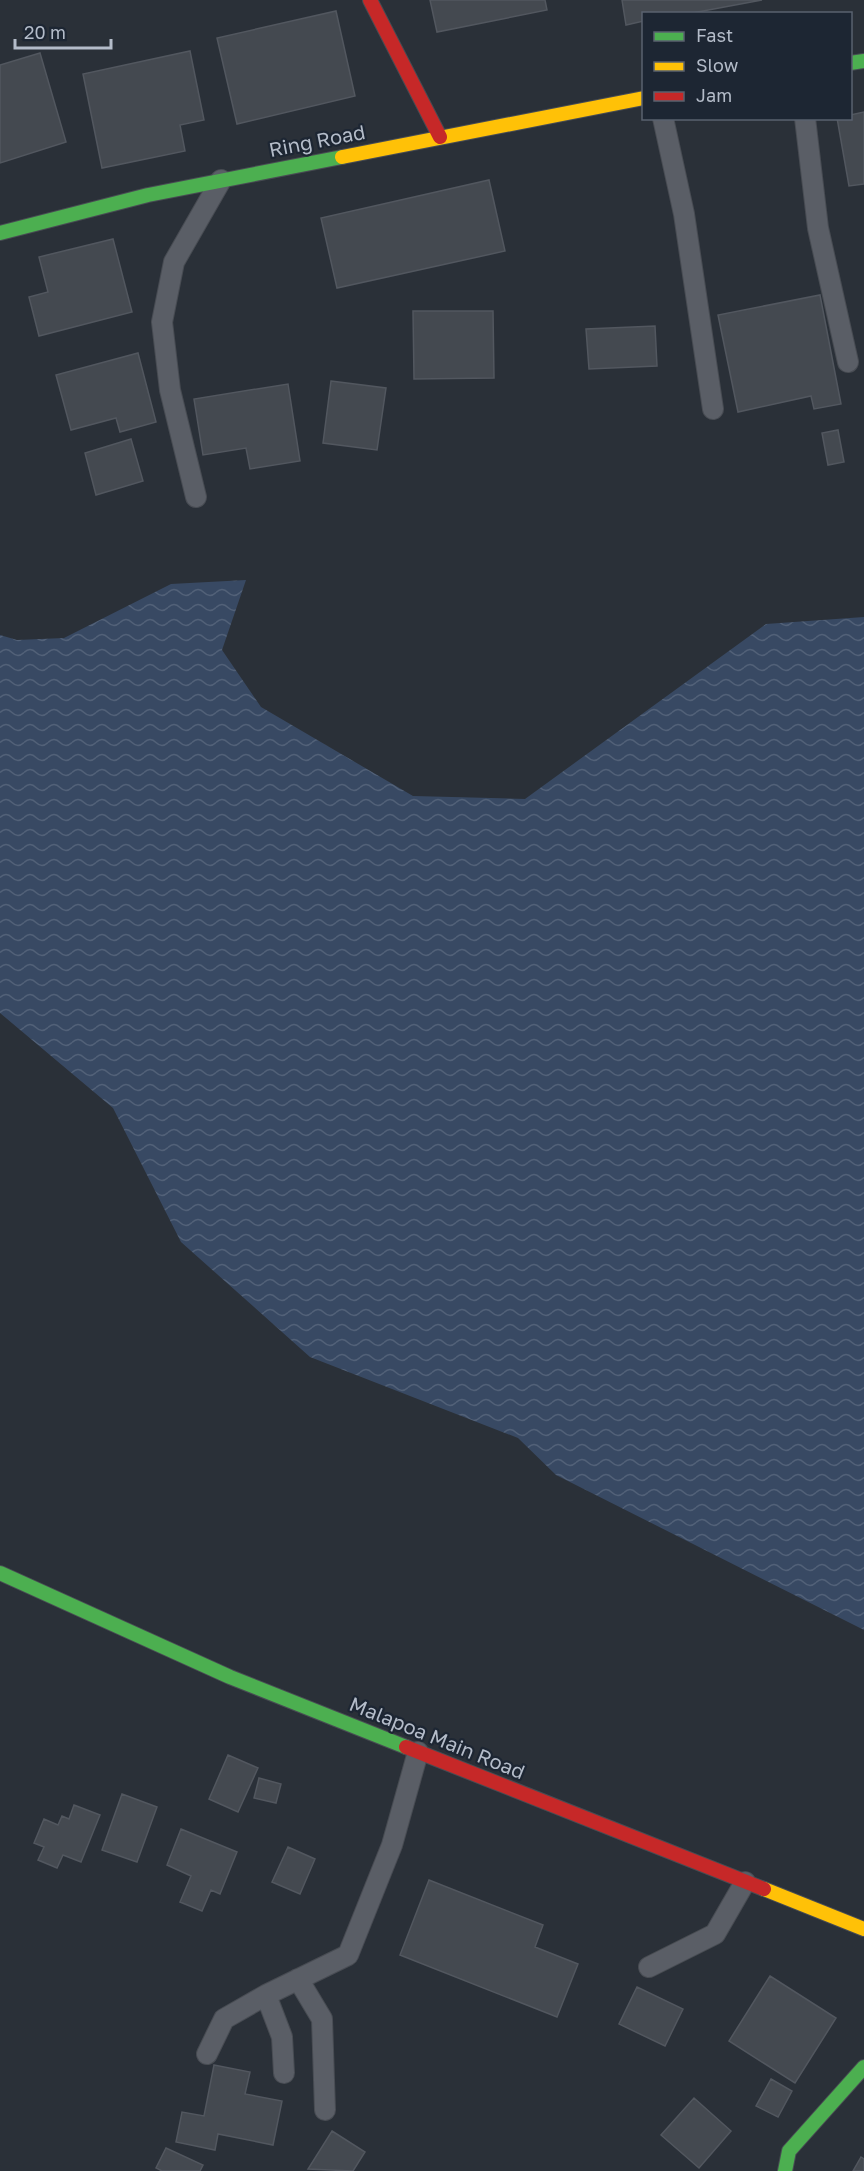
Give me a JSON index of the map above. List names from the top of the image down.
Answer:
{
  "streets": {
    "street": ["Ring Road", "Malapoa Main Road"]
  },
  "legend": ["Fast", "Slow", "Jam"],
  "scale_bar": "20 m"
}
